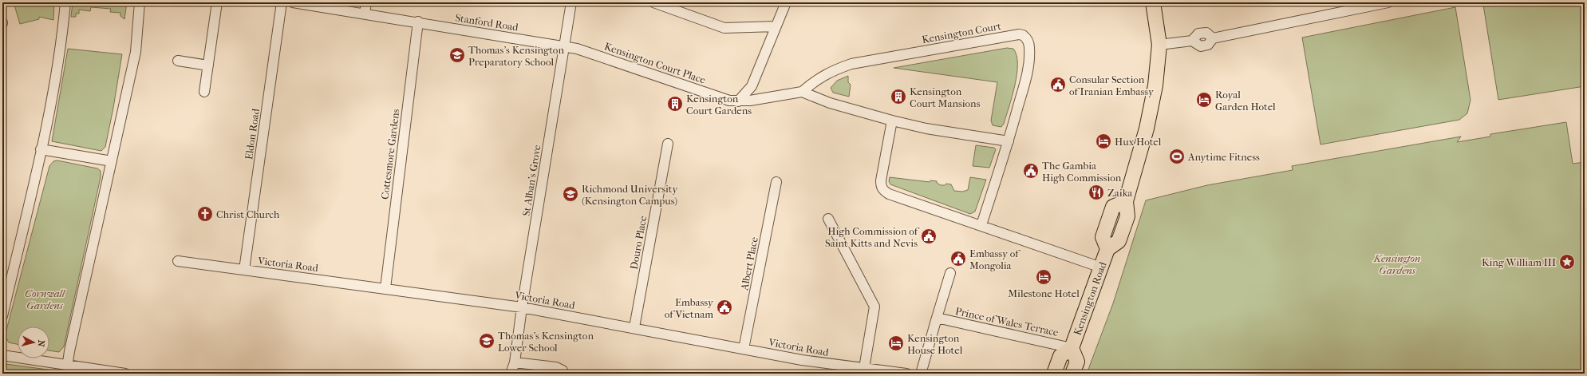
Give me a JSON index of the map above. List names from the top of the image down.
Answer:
{
  "streets": {
    "main road": ["Kensington Road"],
    "street": [
      "Stanford Road",
      "Kensington Court",
      "Kensington Court Place",
      "Eldon Road",
      "Cottesmore Gardens",
      "St Alban's Grove",
      "Douro Place",
      "Albert Place",
      "Victoria Road",
      "Prince of Wales Terrace"
    ]
  },
  "crossings": [
    ["Stanford Road", "Kensington Court Place"],
    ["Stanford Road", "Cottesmore Gardens"],
    ["Stanford Road", "St Alban's Grove"],
    ["Kensington Court Place", "St Alban's Grove"],
    ["Eldon Road", "Victoria Road"],
    ["Cottesmore Gardens", "Victoria Road"],
    ["St Alban's Grove", "Victoria Road"],
    ["Douro Place", "Victoria Road"],
    ["Albert Place", "Victoria Road"],
    ["Kensington Road", "Prince of Wales Terrace"]
  ],
  "parks": ["Kensington Gardens", "Cornwall Gardens"],
  "places": {
    "school or university": ["Thomas's Kensington Preparatory School", "Richmond University (Kensington Campus)", "Thomas's Kensington Lower School"],
    "public building": [
      "Consular Section of Iranian Embassy",
      "The Gambia High Commission",
      "High Commission of Saint Kitts and Nevis",
      "Embassy of Mongolia",
      "Embassy of Vietnam"
    ],
    "building": ["Kensington Court Mansions", "Kensington Court Gardens"],
    "hotel": [
      "Royal Garden Hotel",
      "Hux Hotel",
      "Milestone Hotel",
      "Kensington House Hotel"
    ],
    "sports": ["Anytime Fitness"],
    "restaurant": ["Zaika"],
    "church": ["Christ Church"],
    "place": ["King William III"]
  },
  "north": "right"
}
